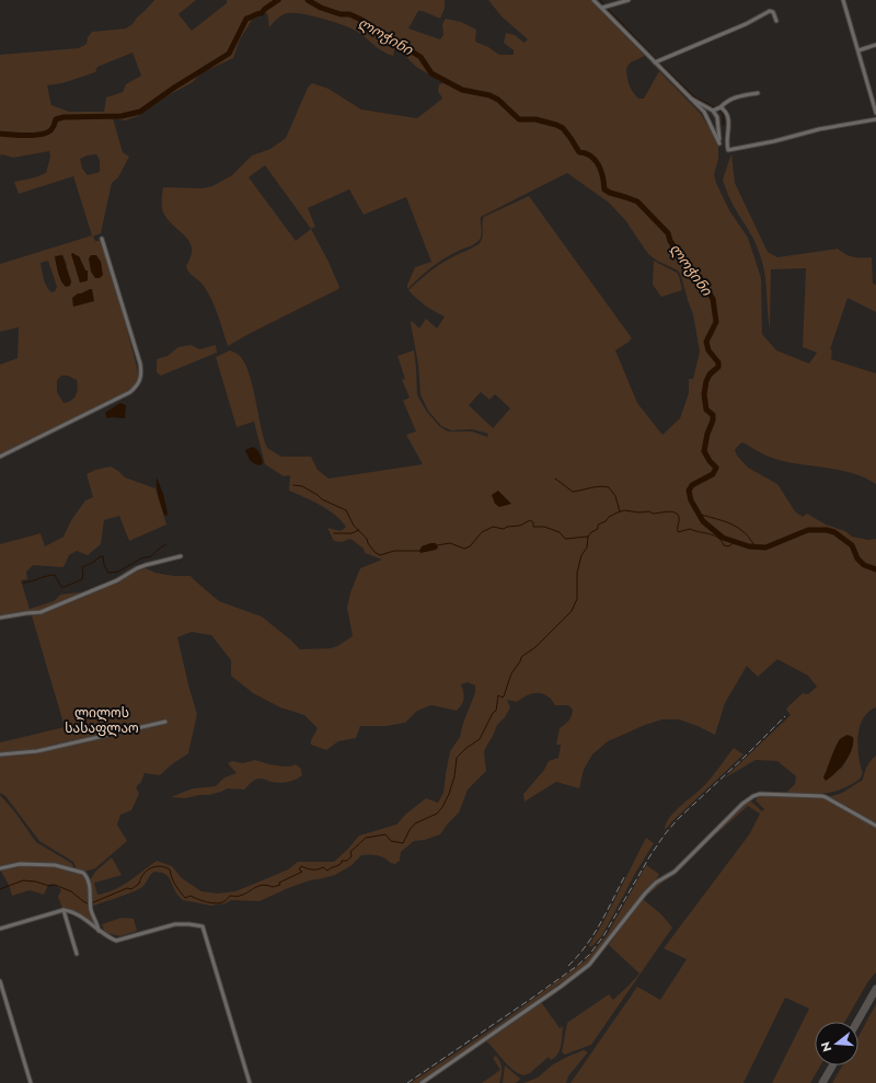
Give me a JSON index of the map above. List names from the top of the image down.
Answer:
{
  "water": ["ლოჭინი"],
  "parks": ["ლილოს სასაფლაო"],
  "north": "left"
}
